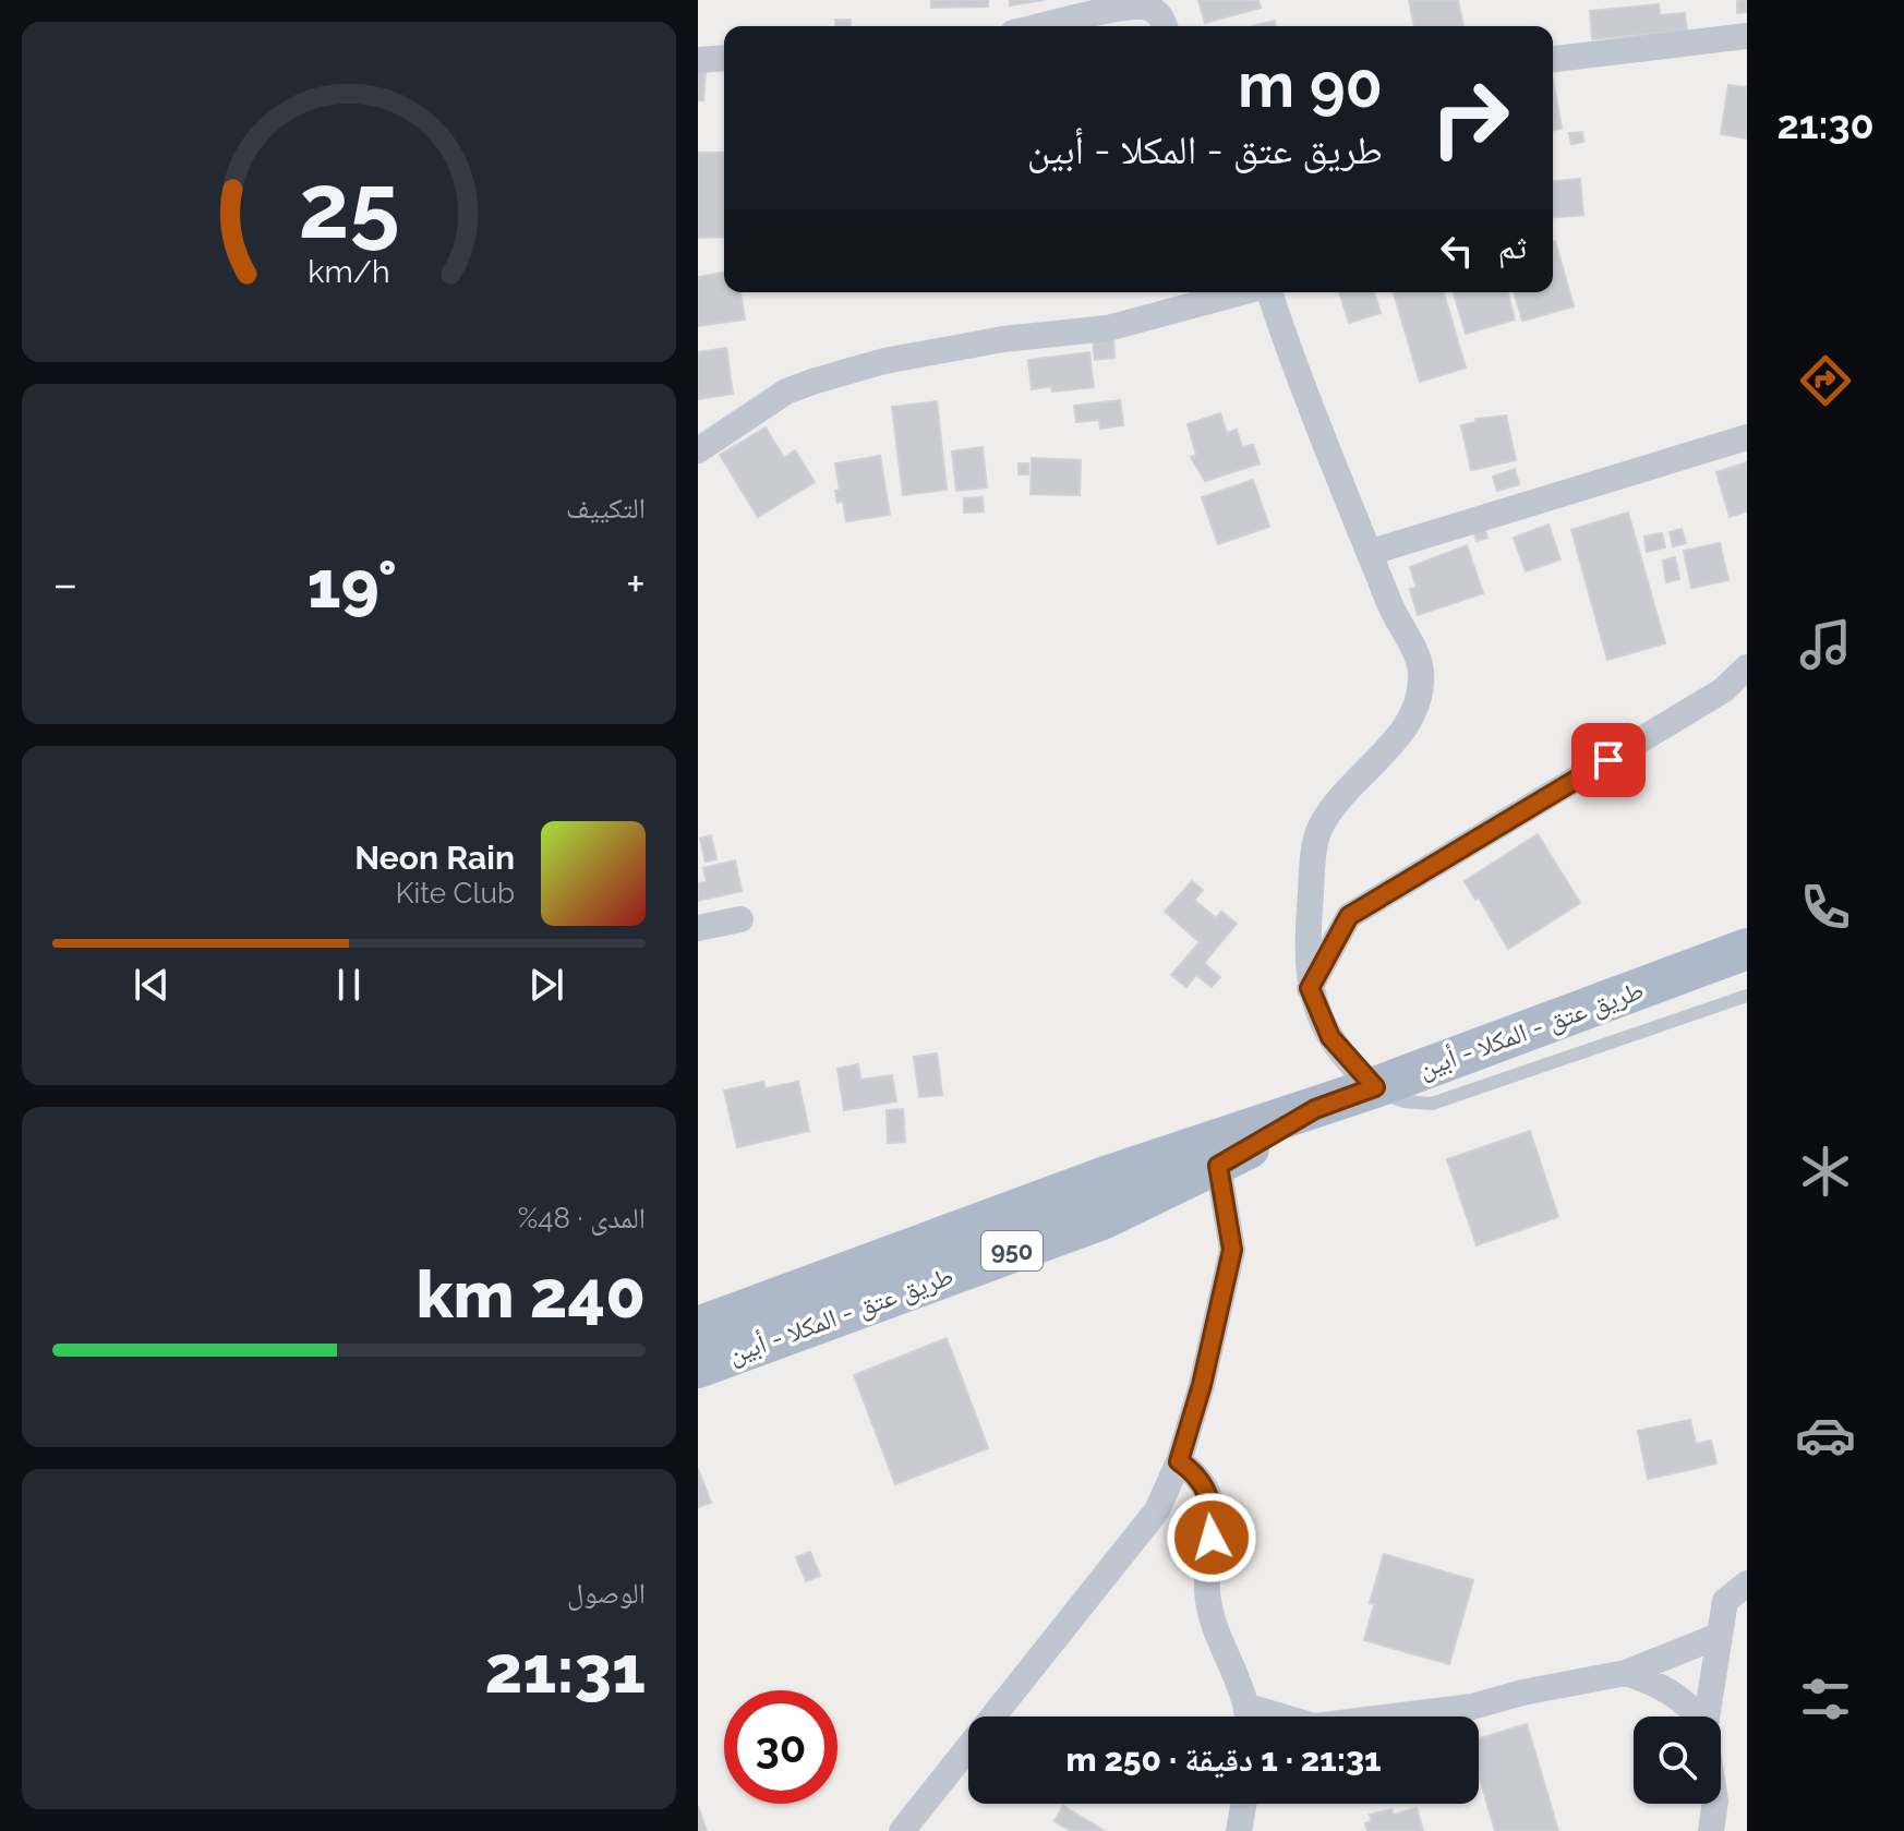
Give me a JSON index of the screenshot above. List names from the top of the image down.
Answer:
{
  "streets": {
    "main road": ["طريق عتق - المكلا - أبين", "950"]
  },
  "page": {
    "tabs": "21:30",
    "turn": ["90 m", "طريق عتق - المكلا - أبين"],
    "then": "ثم",
    "tile": [
      "التكييف",
      ["المدى · 48%", "240 km"],
      ["الوصول", "21:31"]
    ],
    "heat": ["−", "19°", "+"],
    "song": ["Neon Rain", "Kite Club"],
    "limit": "30",
    "trip": "21:31 · 1 دقيقة · 250 m",
    "gauge": ["25", "km/h"]
  }
}
